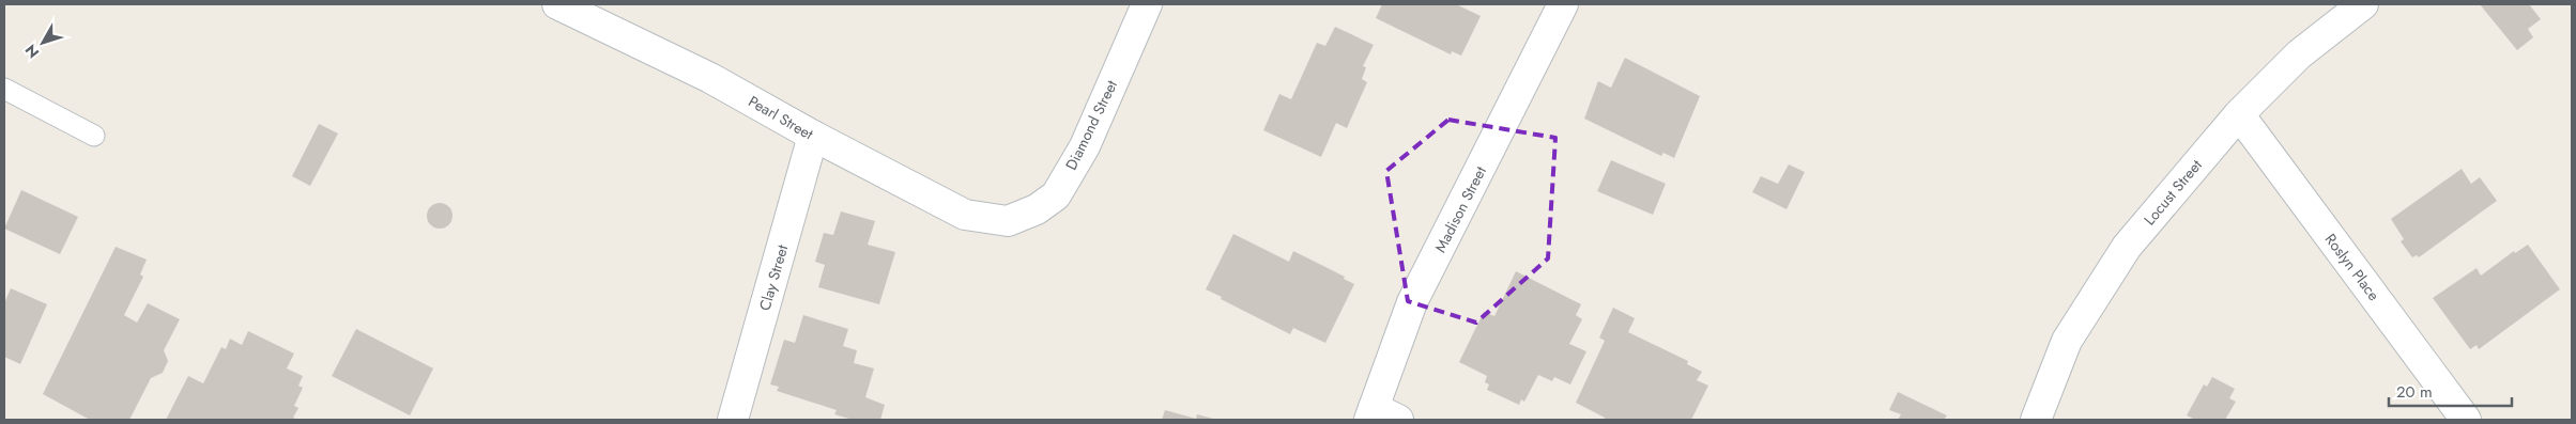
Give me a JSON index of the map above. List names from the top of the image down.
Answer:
{
  "streets": {
    "street": [
      "Pearl Street",
      "Diamond Street",
      "Locust Street",
      "Madison Street",
      "Roslyn Place",
      "Clay Street"
    ]
  },
  "crossings": [
    ["Pearl Street", "Diamond Street"],
    ["Pearl Street", "Clay Street"],
    ["Locust Street", "Roslyn Place"]
  ],
  "scale_bar": "20 m",
  "north": "bottom left"
}
